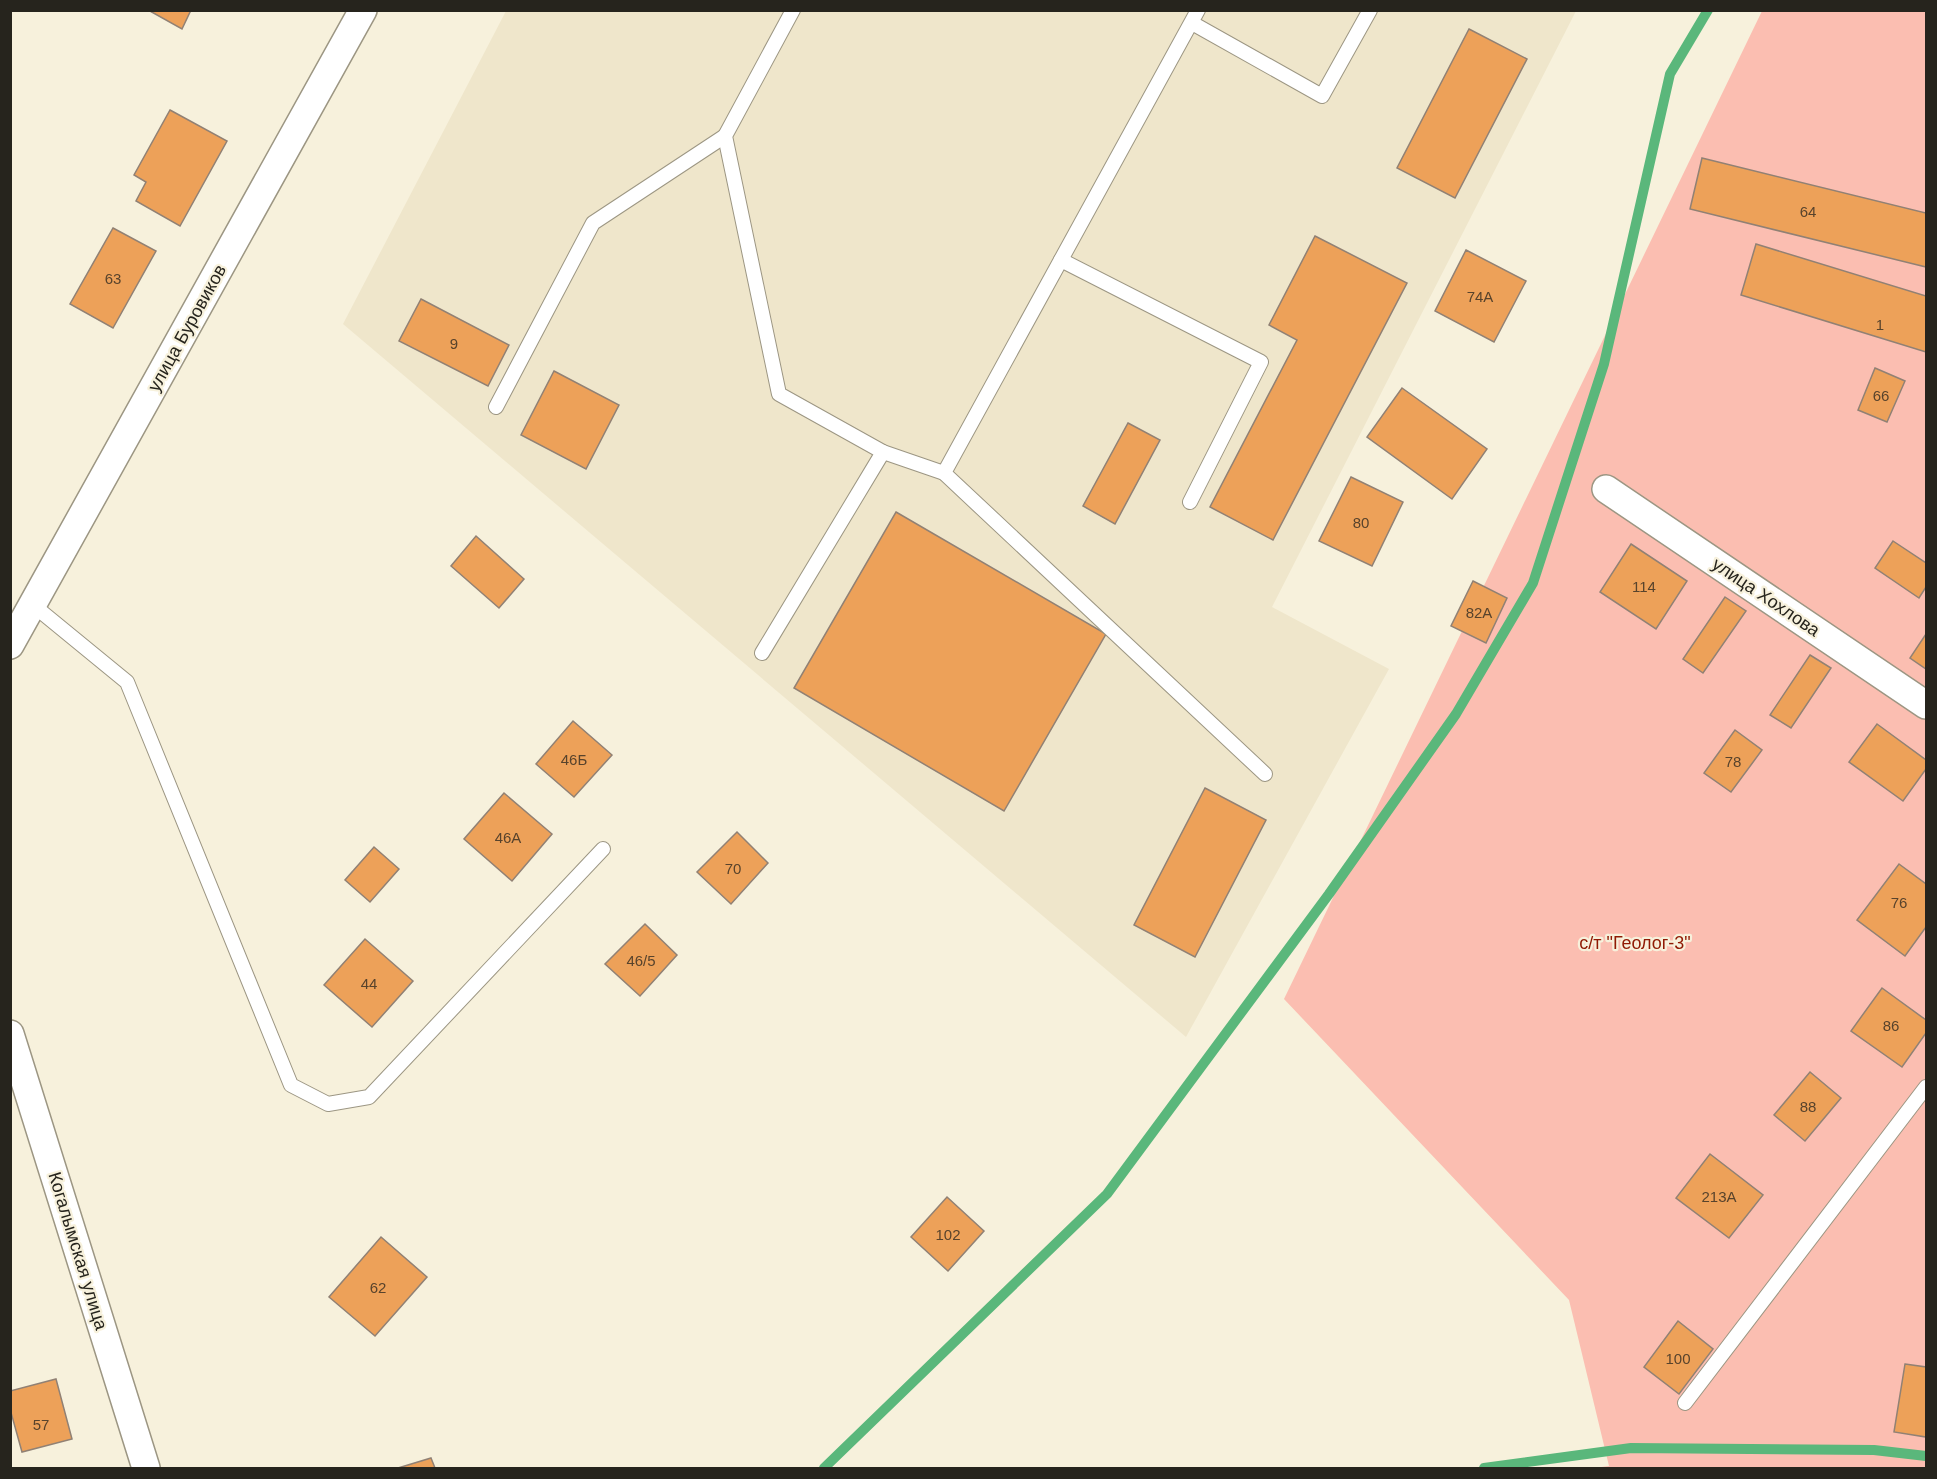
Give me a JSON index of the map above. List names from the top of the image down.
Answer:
{
  "streets": {
    "street": ["улица Буровиков", "улица Хохлова", "Когалымская улица"]
  },
  "parks": ["с/т \"Геолог-3\""],
  "house_numbers": [
    "64",
    "63",
    "74А",
    "1",
    "9",
    "66",
    "80",
    "114",
    "82А",
    "46Б",
    "78",
    "46А",
    "70",
    "76",
    "46/5",
    "44",
    "86",
    "88",
    "213А",
    "102",
    "62",
    "100",
    "57"
  ]
}
